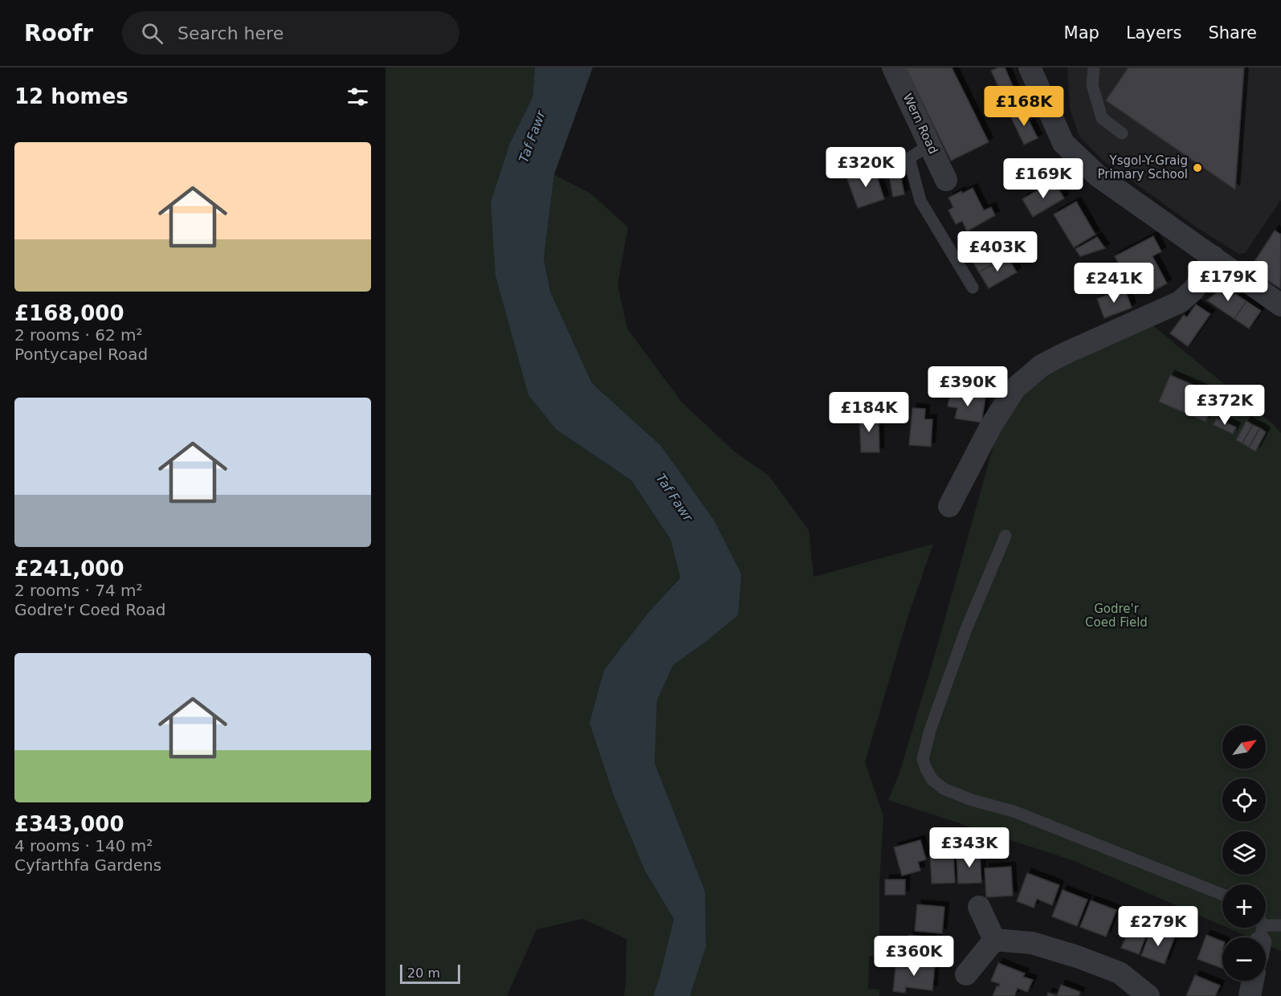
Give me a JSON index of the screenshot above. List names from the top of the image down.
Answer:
{
  "streets": {
    "street": ["Wern Road"]
  },
  "water": ["Taf Fawr"],
  "parks": ["Godre'r Coed Field"],
  "places": ["Ysgol-Y-Graig Primary School"],
  "scale_bar": "20 m",
  "north": "top right",
  "page": {
    "header": "Roofr",
    "search": "Search here",
    "nav": ["Map", "Layers", "Share"],
    "heading": "12 homes",
    "price": [
      "£168K",
      "£320K",
      "£169K",
      "£403K",
      "£179K",
      "£241K",
      "£390K",
      "£372K",
      "£184K",
      "£343K",
      "£279K",
      "£360K"
    ],
    "list": [
      {
        "name": "£168,000",
        "note": "2 rooms · 62 m² · Pontycapel Road"
      },
      {
        "name": "£241,000",
        "note": "2 rooms · 74 m² · Godre'r Coed Road"
      },
      {
        "name": "£343,000",
        "note": "4 rooms · 140 m² · Cyfarthfa Gardens"
      }
    ],
    "map_buttons": ["+", "−"],
    "scale": "20 m"
  }
}
